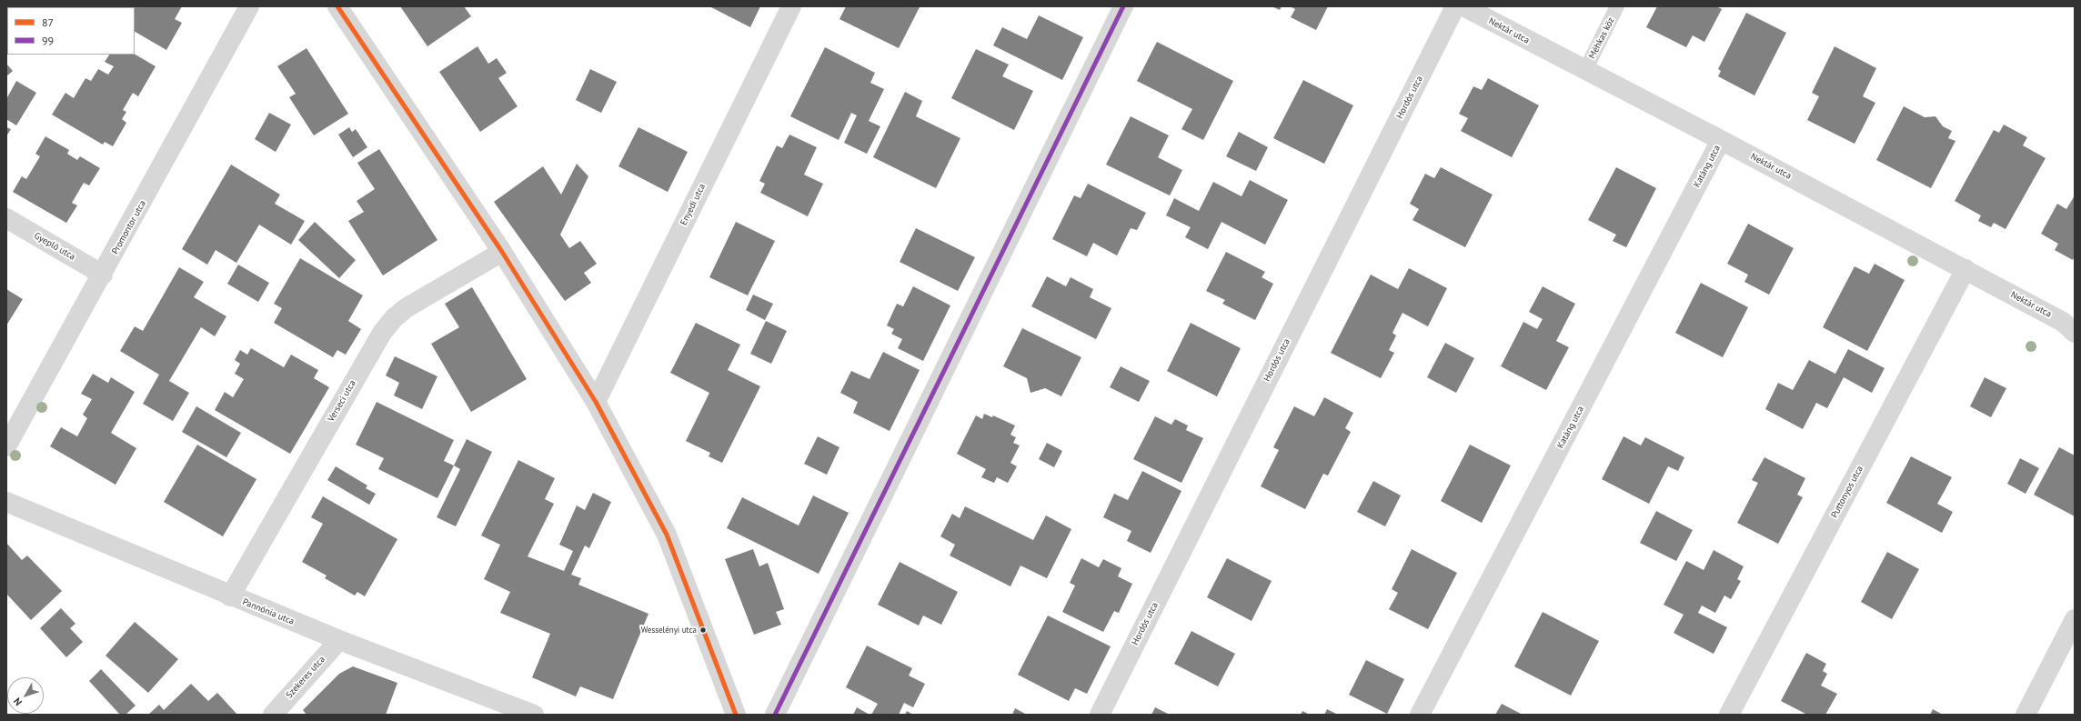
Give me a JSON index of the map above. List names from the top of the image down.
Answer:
{
  "streets": {
    "street": [
      "Nektár utca",
      "Hordós utca",
      "Katáng utca",
      "Enyedi utca",
      "Promontor utca",
      "Gyeplő utca",
      "Verseci utca",
      "Puttonyos utca",
      "Pannónia utca",
      "Szekeres utca"
    ],
    "lane": ["Méhkas köz"]
  },
  "crossings": [
    ["Nektár utca", "Méhkas köz"],
    ["Nektár utca", "Katáng utca"],
    ["Nektár utca", "Puttonyos utca"],
    ["Promontor utca", "Gyeplő utca"],
    ["Verseci utca", "Pannónia utca"],
    ["Pannónia utca", "Szekeres utca"]
  ],
  "places": ["Wesselényi utca"],
  "lines": ["transit line 87", "transit line 99"],
  "legend": ["87", "99"],
  "north": "bottom left"
}
